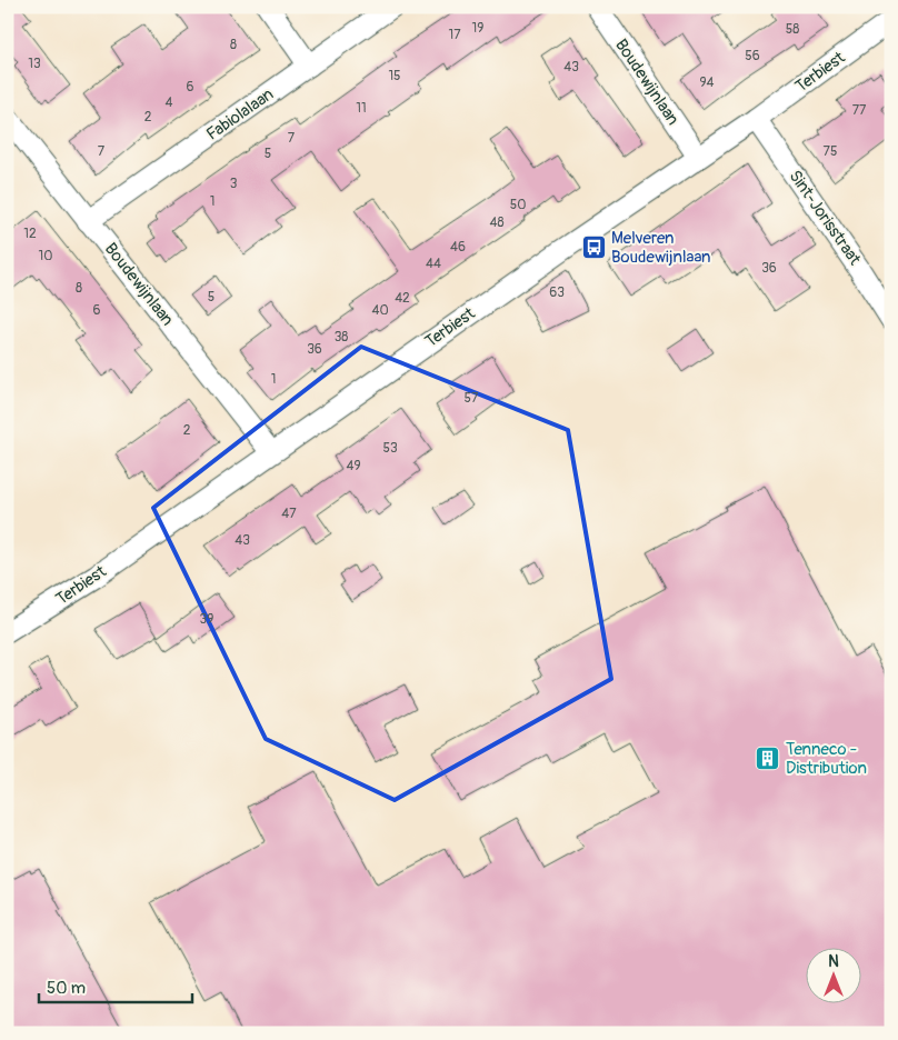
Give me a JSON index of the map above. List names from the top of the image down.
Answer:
{
  "streets": {
    "street": [
      "Terbiest",
      "Boudewijnlaan",
      "Fabiolalaan",
      "Sint-Jorisstraat"
    ]
  },
  "crossings": [
    ["Terbiest", "Boudewijnlaan"],
    ["Terbiest", "Sint-Jorisstraat"],
    ["Boudewijnlaan", "Fabiolalaan"]
  ],
  "places": {
    "bus stop": ["Melveren Boudewijnlaan"],
    "building": ["Tenneco - Distribution"]
  },
  "house_numbers": [
    "19",
    "58",
    "17",
    "8",
    "56",
    "13",
    "43",
    "15",
    "94",
    "6",
    "4",
    "11",
    "77",
    "2",
    "7",
    "7",
    "75",
    "5",
    "3",
    "1",
    "50",
    "48",
    "12",
    "46",
    "10",
    "44",
    "36",
    "8",
    "63",
    "5",
    "42",
    "6",
    "40",
    "38",
    "36",
    "1",
    "57",
    "2",
    "53",
    "49",
    "47",
    "43",
    "39"
  ],
  "scale_bar": "50 m",
  "north": "top"
}
